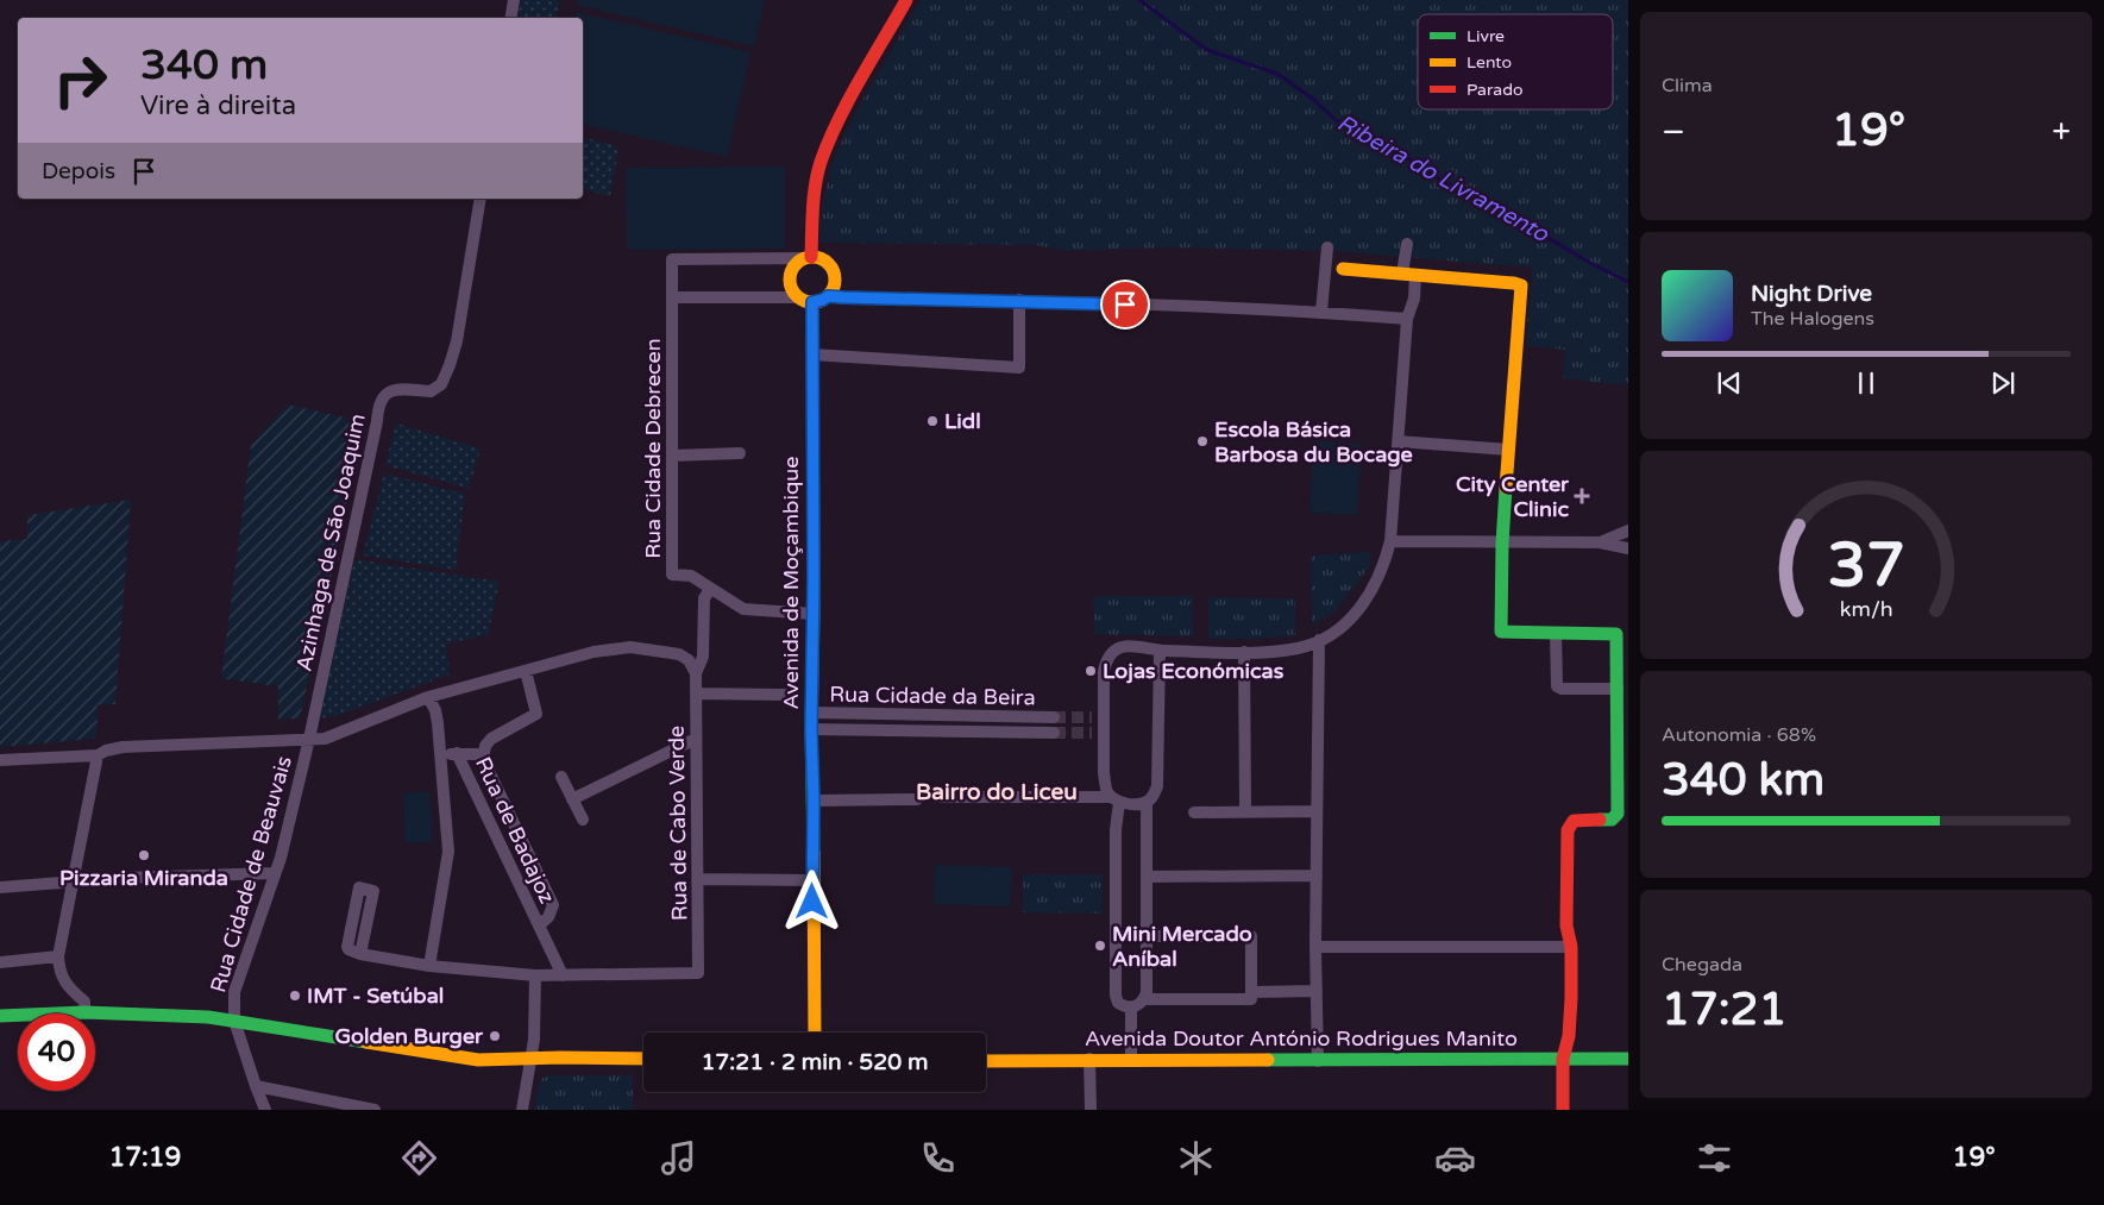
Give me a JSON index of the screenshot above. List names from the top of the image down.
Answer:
{
  "streets": {
    "street": [
      "Rua Cidade Debrecen",
      "Azinhaga de São Joaquim",
      "Avenida de Moçambique",
      "Rua Cidade da Beira",
      "Rua de Cabo Verde",
      "Rua de Badajoz",
      "Rua Cidade de Beauvais",
      "Avenida Doutor António Rodrigues Manito"
    ]
  },
  "crossings": [
    ["Rua Cidade Debrecen", "Avenida de Moçambique"],
    ["Azinhaga de São Joaquim", "Rua Cidade de Beauvais"],
    ["Avenida de Moçambique", "Rua Cidade da Beira"],
    ["Rua de Cabo Verde", "Rua de Badajoz"]
  ],
  "districts": ["Bairro do Liceu"],
  "water": ["Ribeira do Livramento"],
  "places": {
    "other": [
      "Lidl",
      "Escola Básica Barbosa du Bocage",
      "Lojas Económicas",
      "Pizzaria Miranda",
      "Mini Mercado Aníbal",
      "IMT - Setúbal",
      "Golden Burger"
    ],
    "health": ["City Center Clinic"]
  },
  "legend": ["Livre", "Lento", "Parado"],
  "page": {
    "tile": [
      "Clima",
      ["Autonomia · 68%", "340 km"],
      ["Chegada", "17:21"]
    ],
    "turn": ["340 m", "Vire à direita"],
    "heat": ["−", "19°", "+"],
    "then": "Depois",
    "song": ["Night Drive", "The Halogens"],
    "limit": "40",
    "trip": "17:21 · 2 min · 520 m",
    "tabs": ["17:19", "19°"],
    "gauge": ["37", "km/h"]
  }
}
